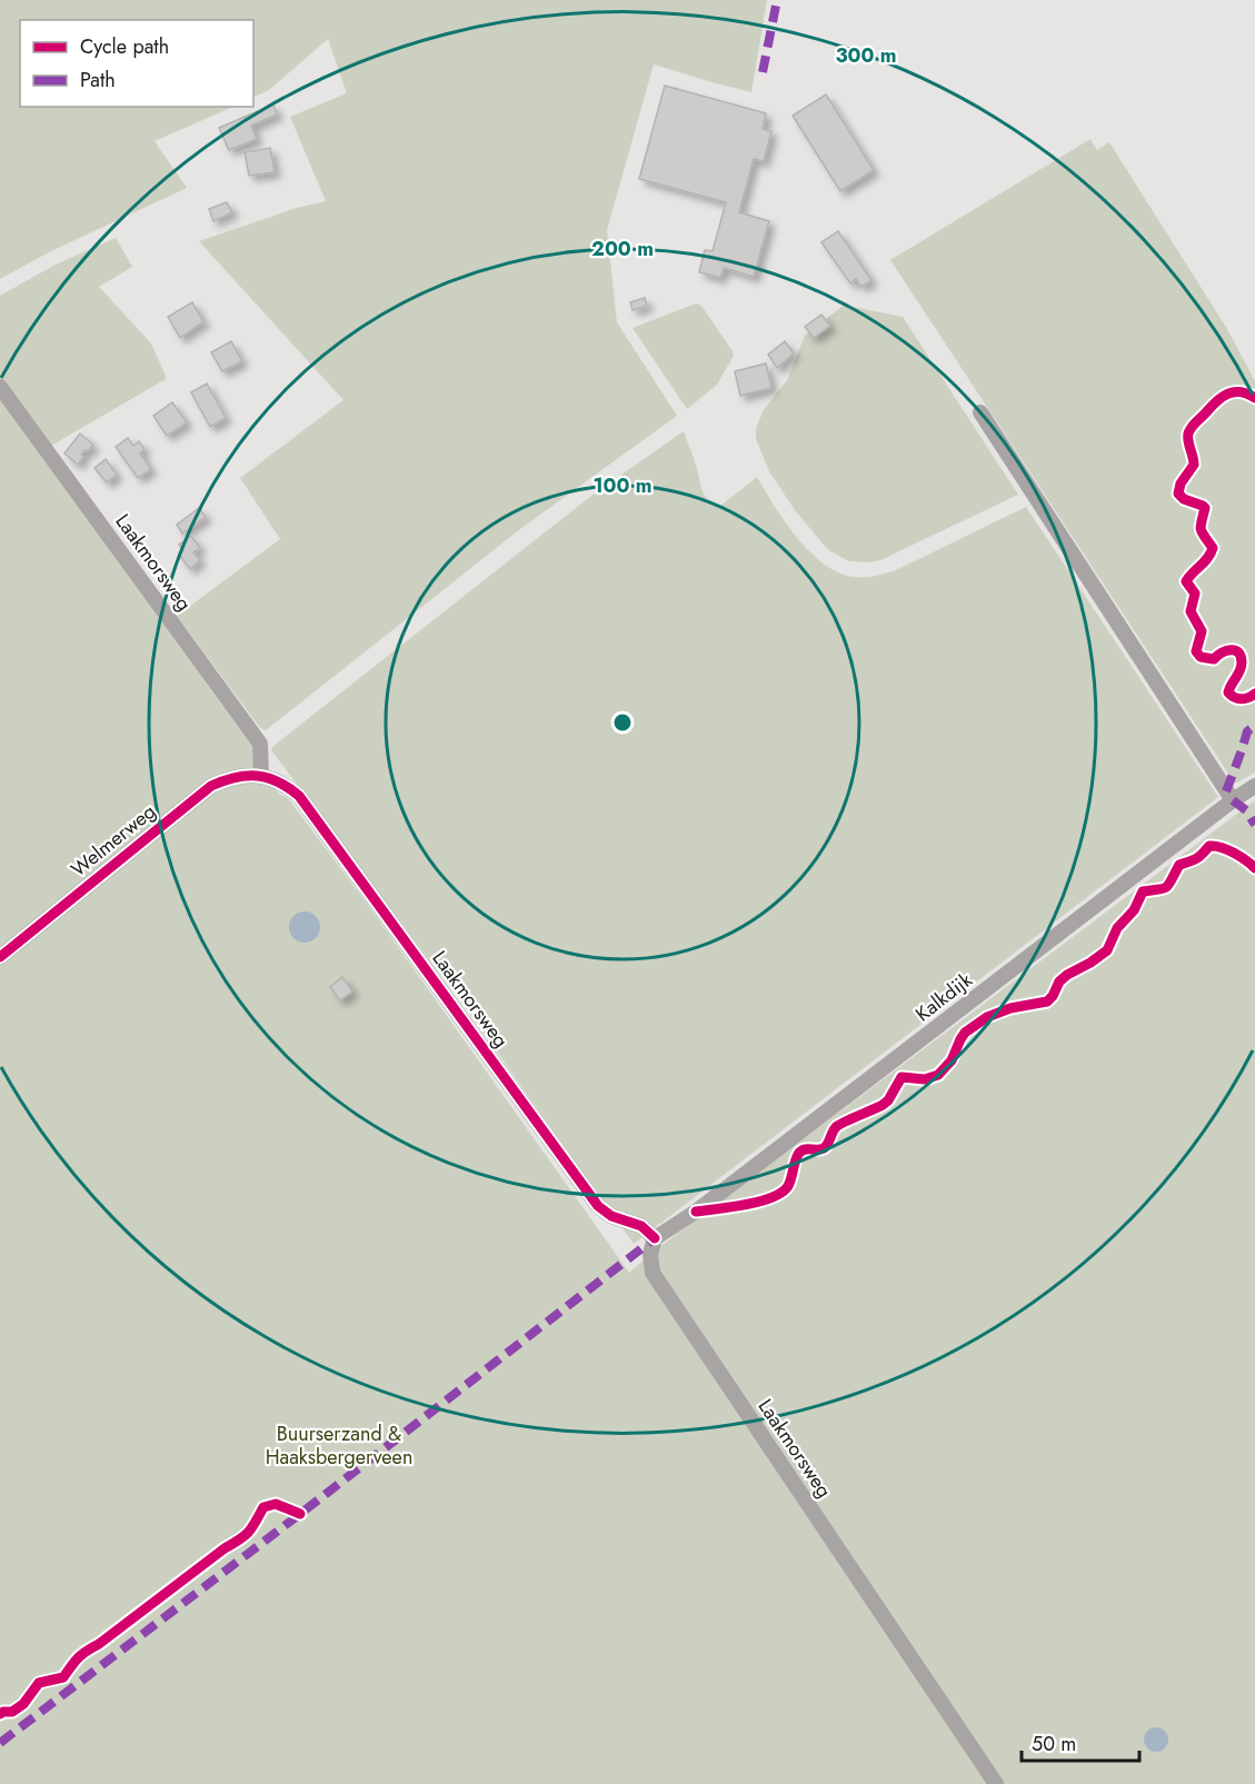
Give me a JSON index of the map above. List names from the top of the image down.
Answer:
{
  "streets": {
    "street": ["Laakmorsweg", "Welmerweg", "Kalkdijk"]
  },
  "crossings": [
    ["Laakmorsweg", "Welmerweg"],
    ["Laakmorsweg", "Kalkdijk"]
  ],
  "parks": ["Buurserzand & Haaksbergerveen"],
  "legend": ["Cycle path", "Path"],
  "scale_bar": "50 m",
  "rings": ["300 m", "200 m", "100 m"]
}
